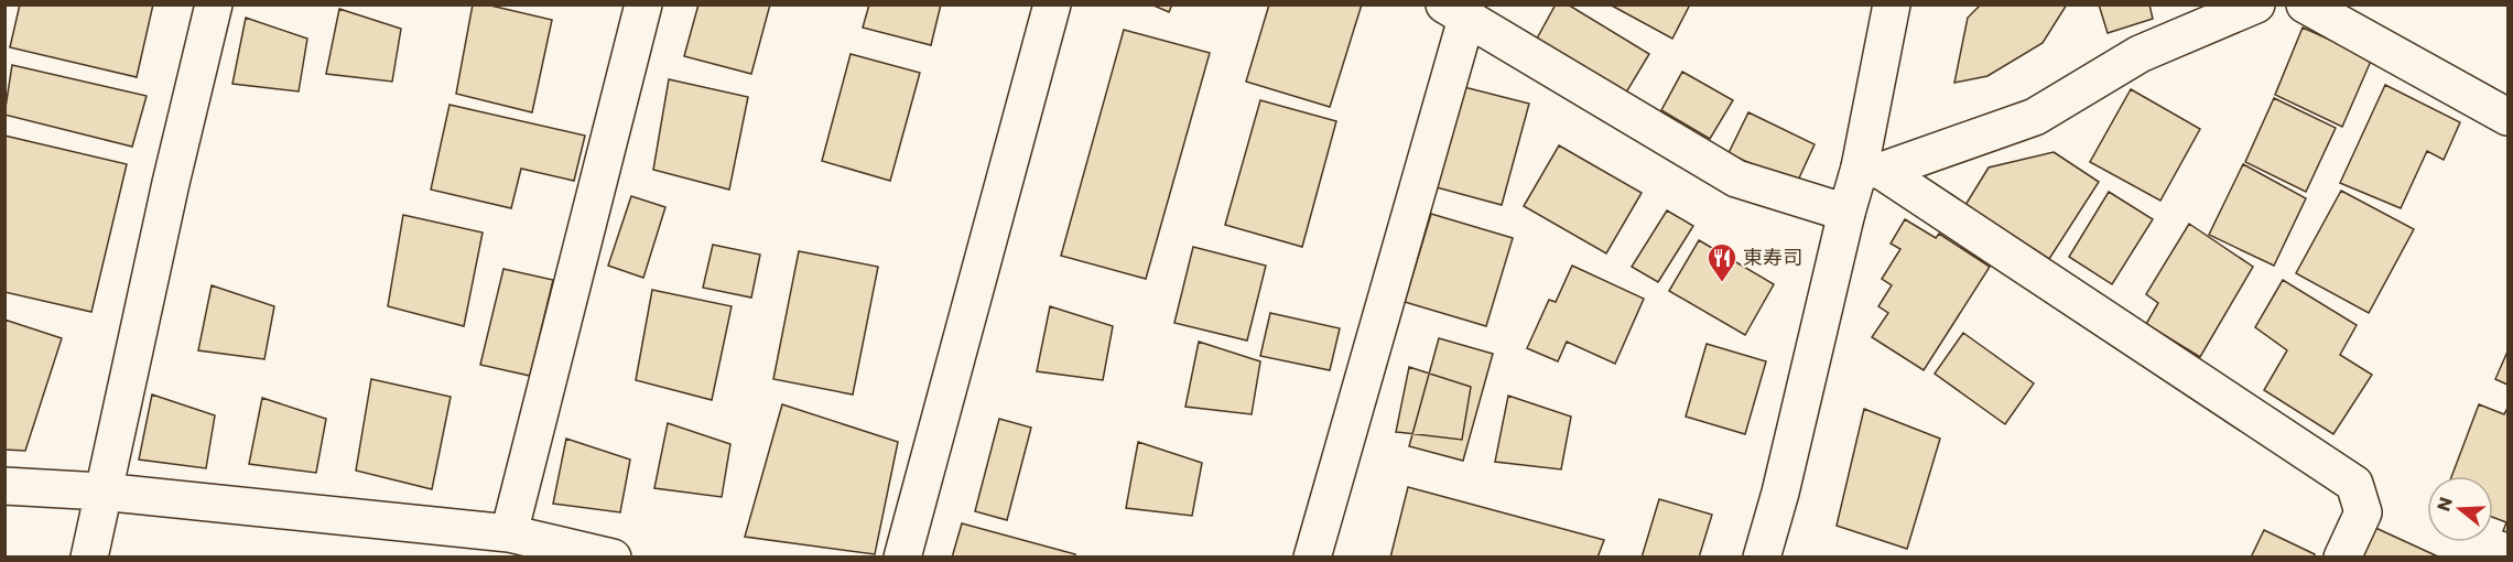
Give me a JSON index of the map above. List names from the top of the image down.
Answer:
{
  "places": {
    "restaurant": ["東寿司"]
  },
  "north": "left"
}
